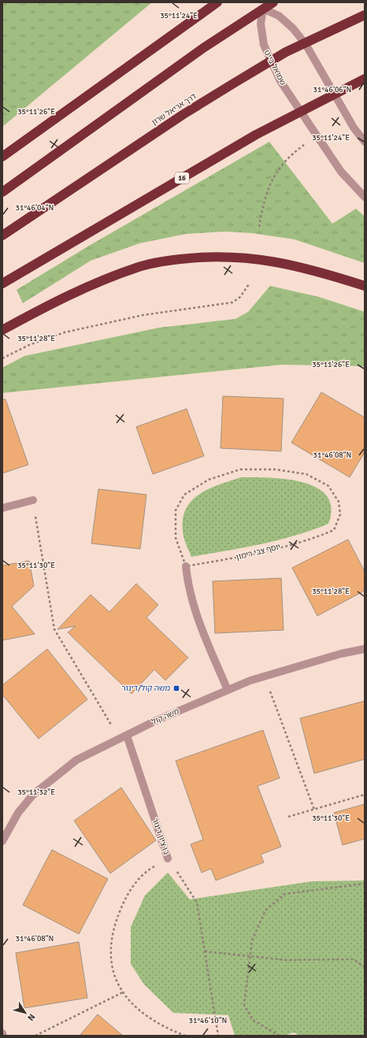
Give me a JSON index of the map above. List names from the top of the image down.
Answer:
{
  "streets": {
    "highway": ["דרך אריאל שרון", "16"],
    "street": ["שמואל בייט", "משה קול", "בן ציון דינור"],
    "path": ["יוסף צבי רימון"]
  },
  "crossings": [
    ["משה קול", "בן ציון דינור"]
  ],
  "places": {
    "transit": ["משה קול/דינור"]
  },
  "north": "bottom right",
  "coordinates": [
    "35°11'24\"E",
    "31°46'06\"N",
    "35°11'26\"E",
    "31°46'04\"N",
    "35°11'28\"E",
    "31°46'08\"N",
    "35°11'30\"E",
    "35°11'32\"E",
    "31°46'10\"N"
  ]
}
